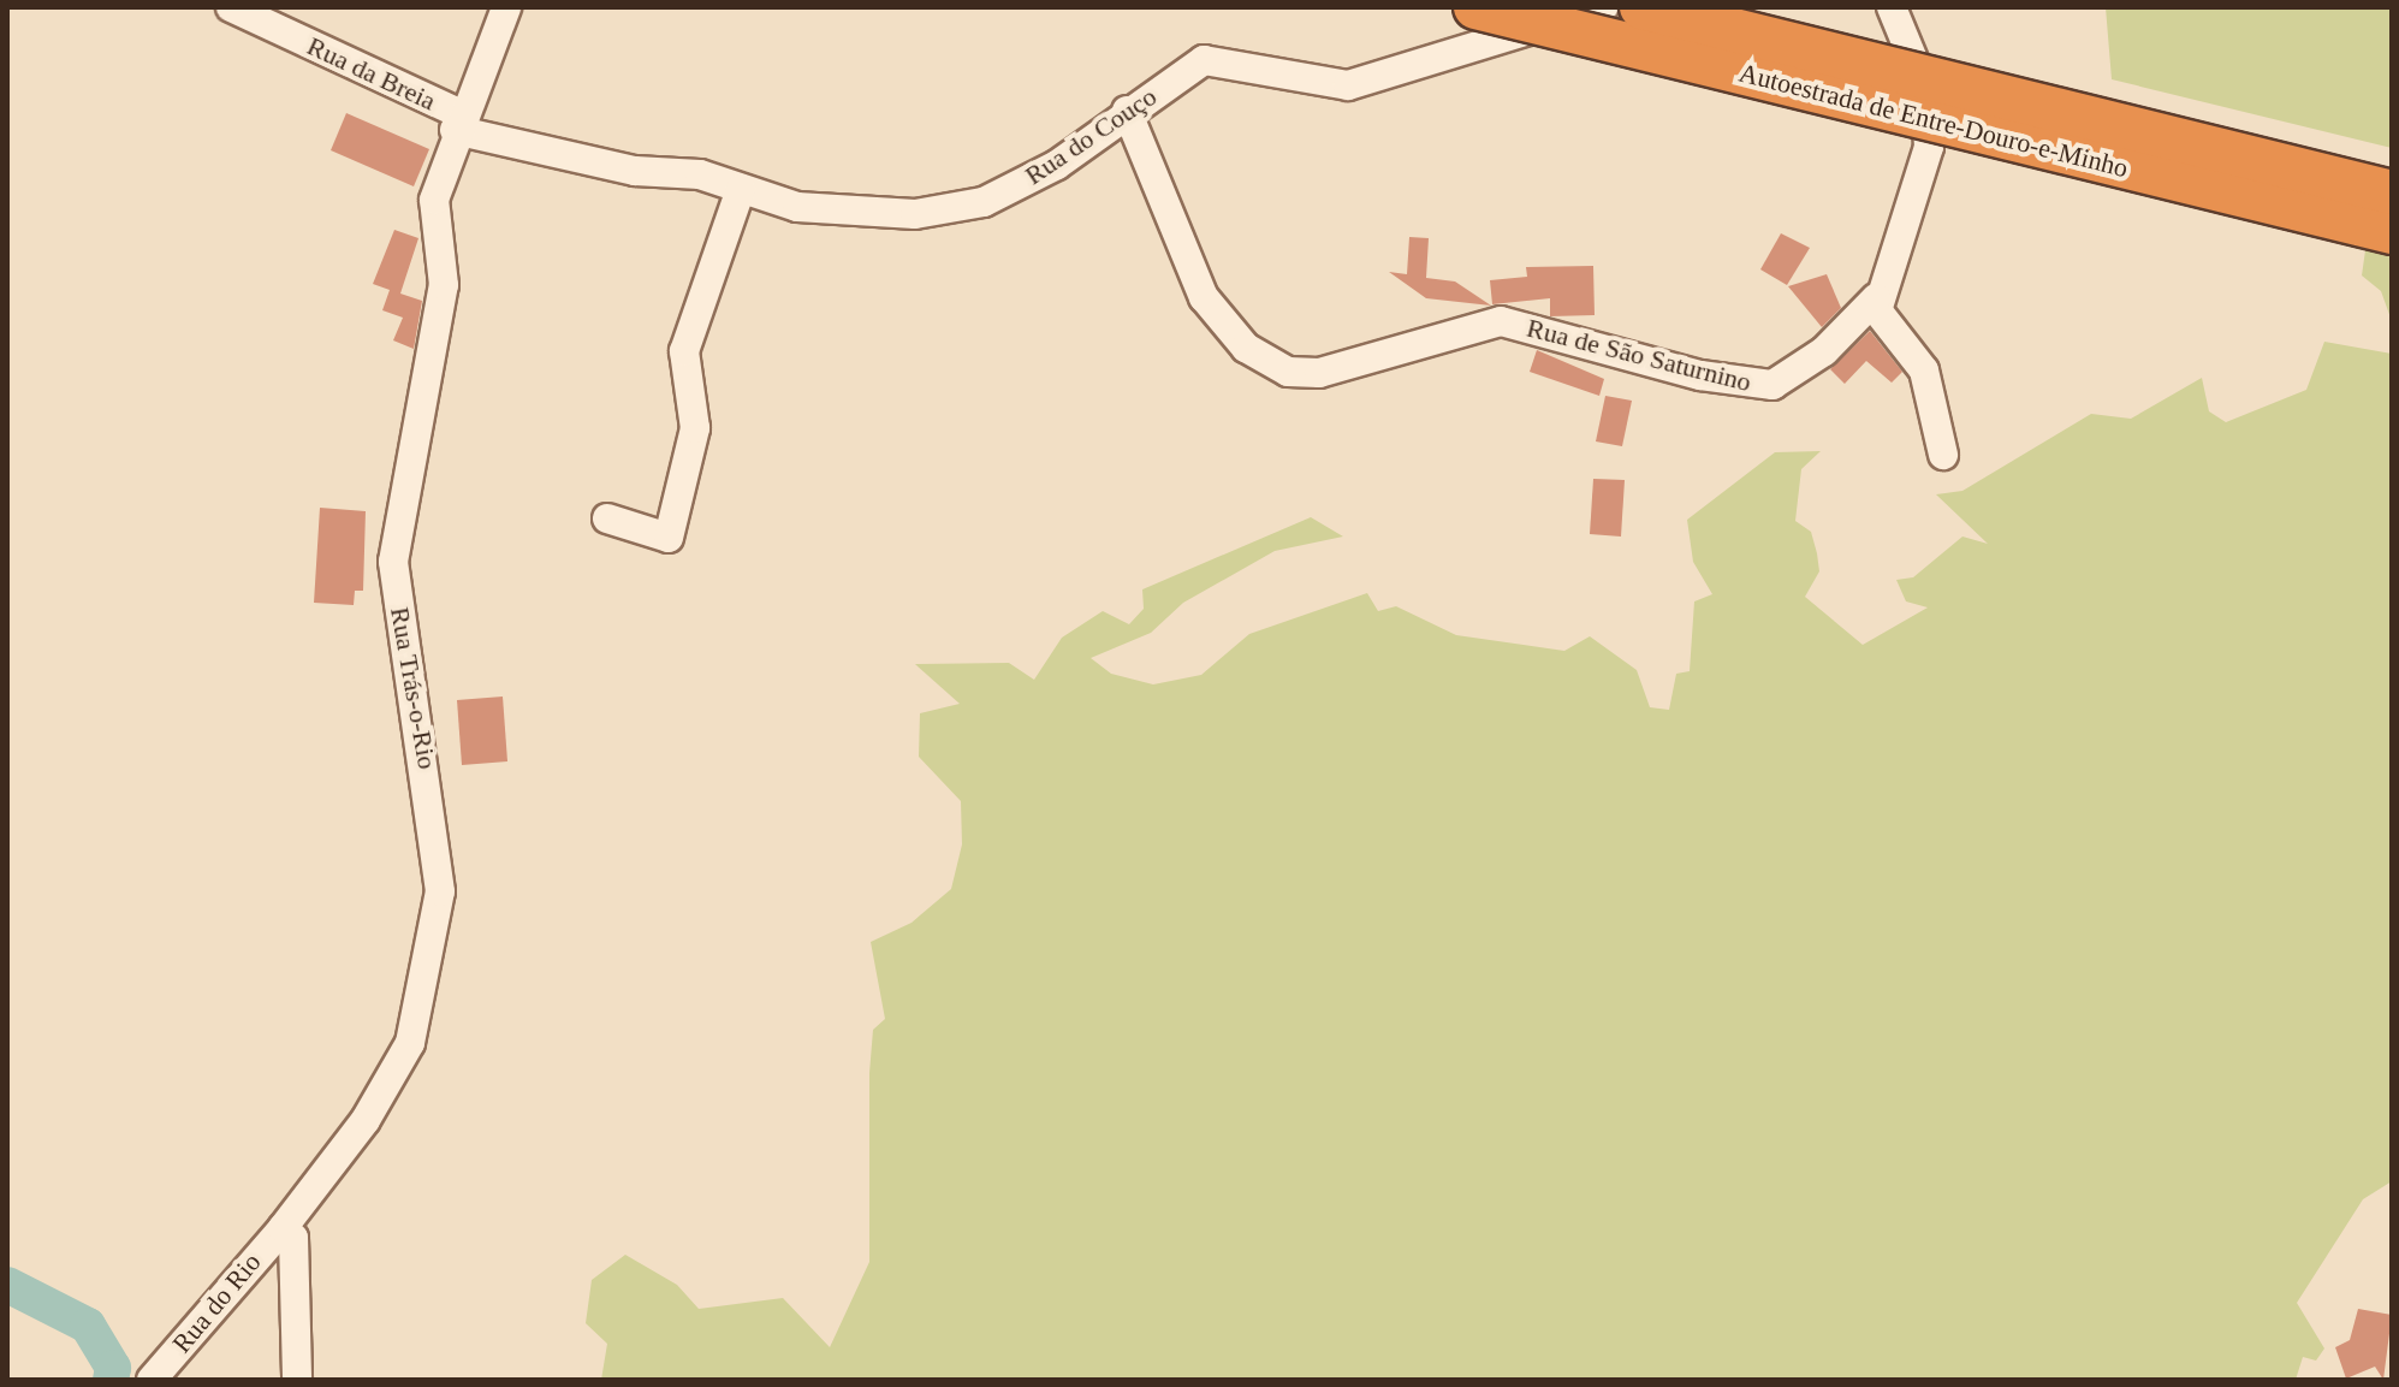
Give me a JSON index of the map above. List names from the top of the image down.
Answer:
{
  "streets": {
    "highway": ["Autoestrada de Entre-Douro-e-Minho"],
    "street": [
      "Rua da Breia",
      "Rua do Couço",
      "Rua de São Saturnino",
      "Rua Trás-o-Rio",
      "Rua do Rio"
    ]
  },
  "crossings": [
    ["Rua da Breia", "Rua do Couço"],
    ["Rua da Breia", "Rua Trás-o-Rio"],
    ["Rua do Couço", "Rua de São Saturnino"],
    ["Rua do Couço", "Rua Trás-o-Rio"],
    ["Rua Trás-o-Rio", "Rua do Rio"]
  ]
}
